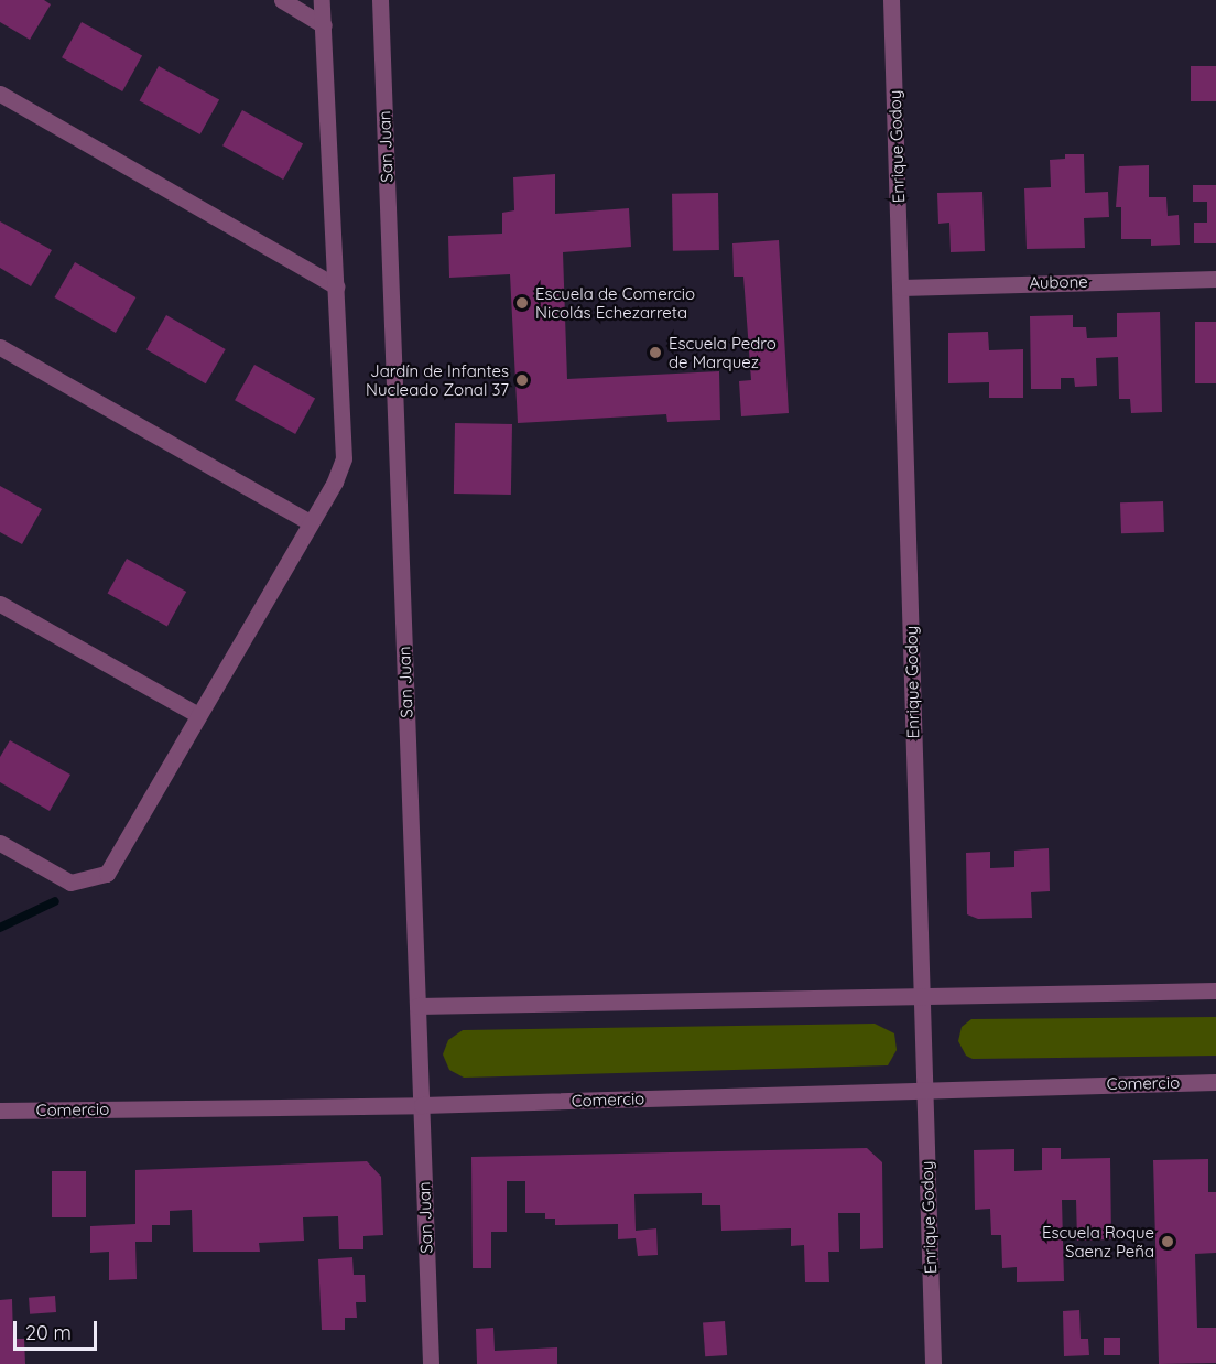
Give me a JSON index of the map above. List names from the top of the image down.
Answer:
{
  "streets": {
    "street": [
      "San Juan",
      "Enrique Godoy",
      "Aubone",
      "Comercio"
    ]
  },
  "crossings": [
    ["San Juan", "Comercio"],
    ["Enrique Godoy", "Aubone"],
    ["Enrique Godoy", "Comercio"]
  ],
  "places": [
    "Escuela de Comercio Nicolás Echezarreta",
    "Escuela Pedro de Marquez",
    "Jardín de Infantes Nucleado Zonal 37",
    "Escuela Roque Saenz Peña"
  ],
  "scale_bar": "20 m"
}
